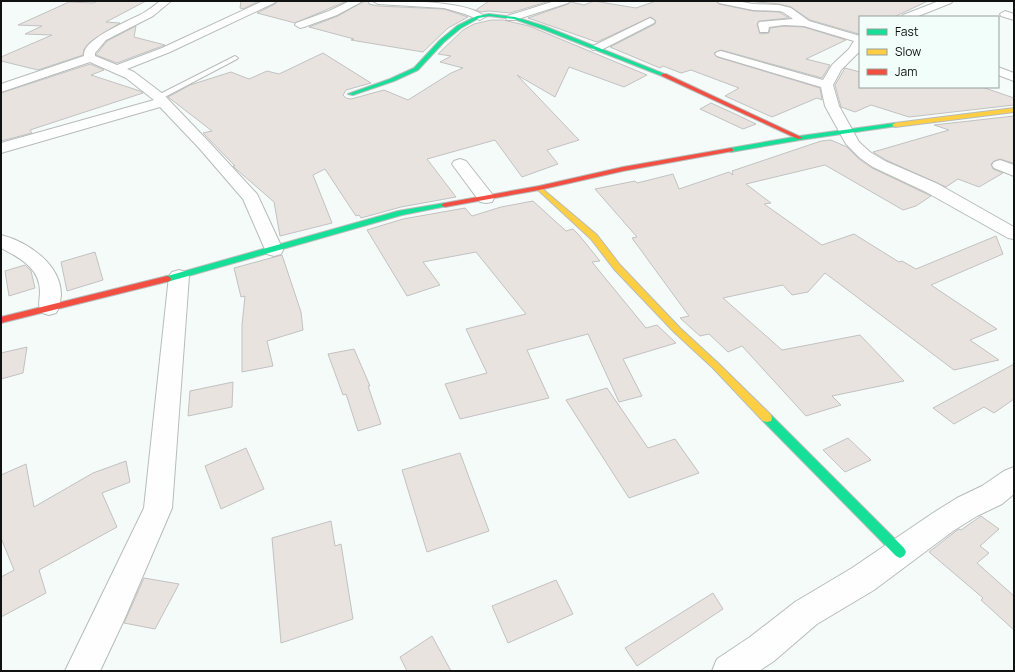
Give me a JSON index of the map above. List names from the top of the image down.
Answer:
{
  "legend": ["Fast", "Slow", "Jam"]
}
